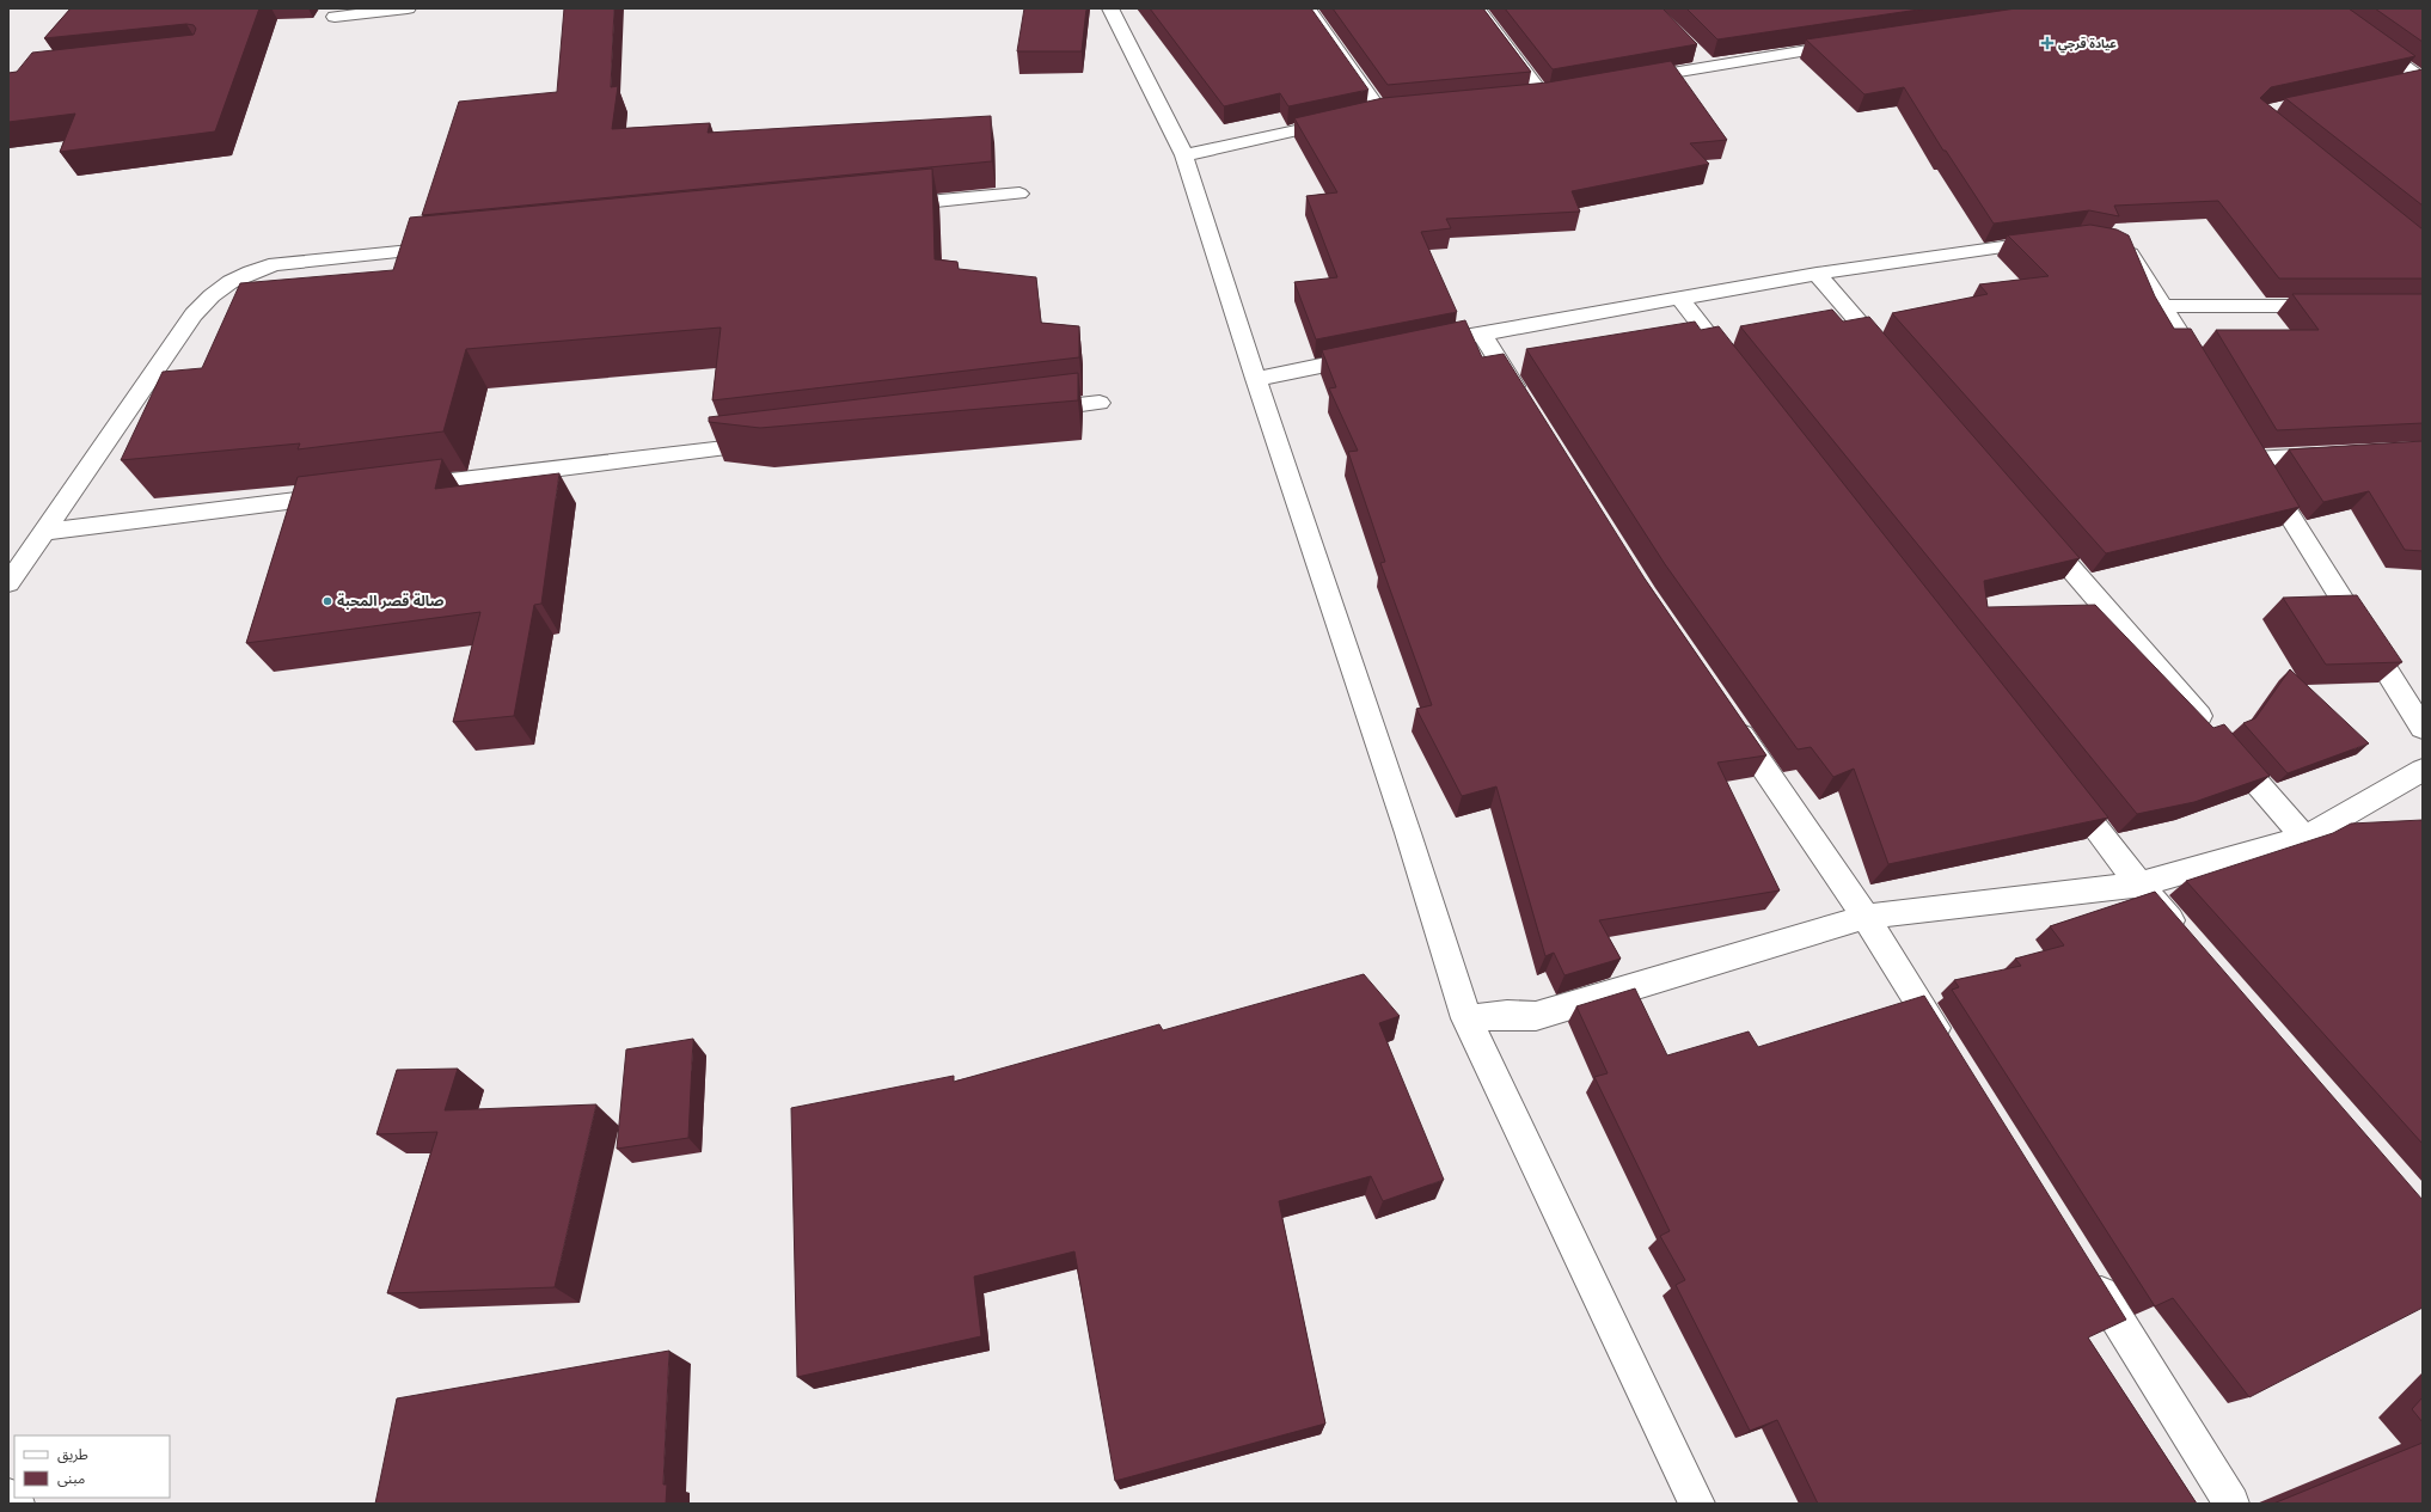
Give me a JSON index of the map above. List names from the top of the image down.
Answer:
{
  "places": {
    "health": ["عيادة قرجي"],
    "other": ["صالة قصر المحبة"]
  },
  "legend": ["طريق", "مبنى"]
}
